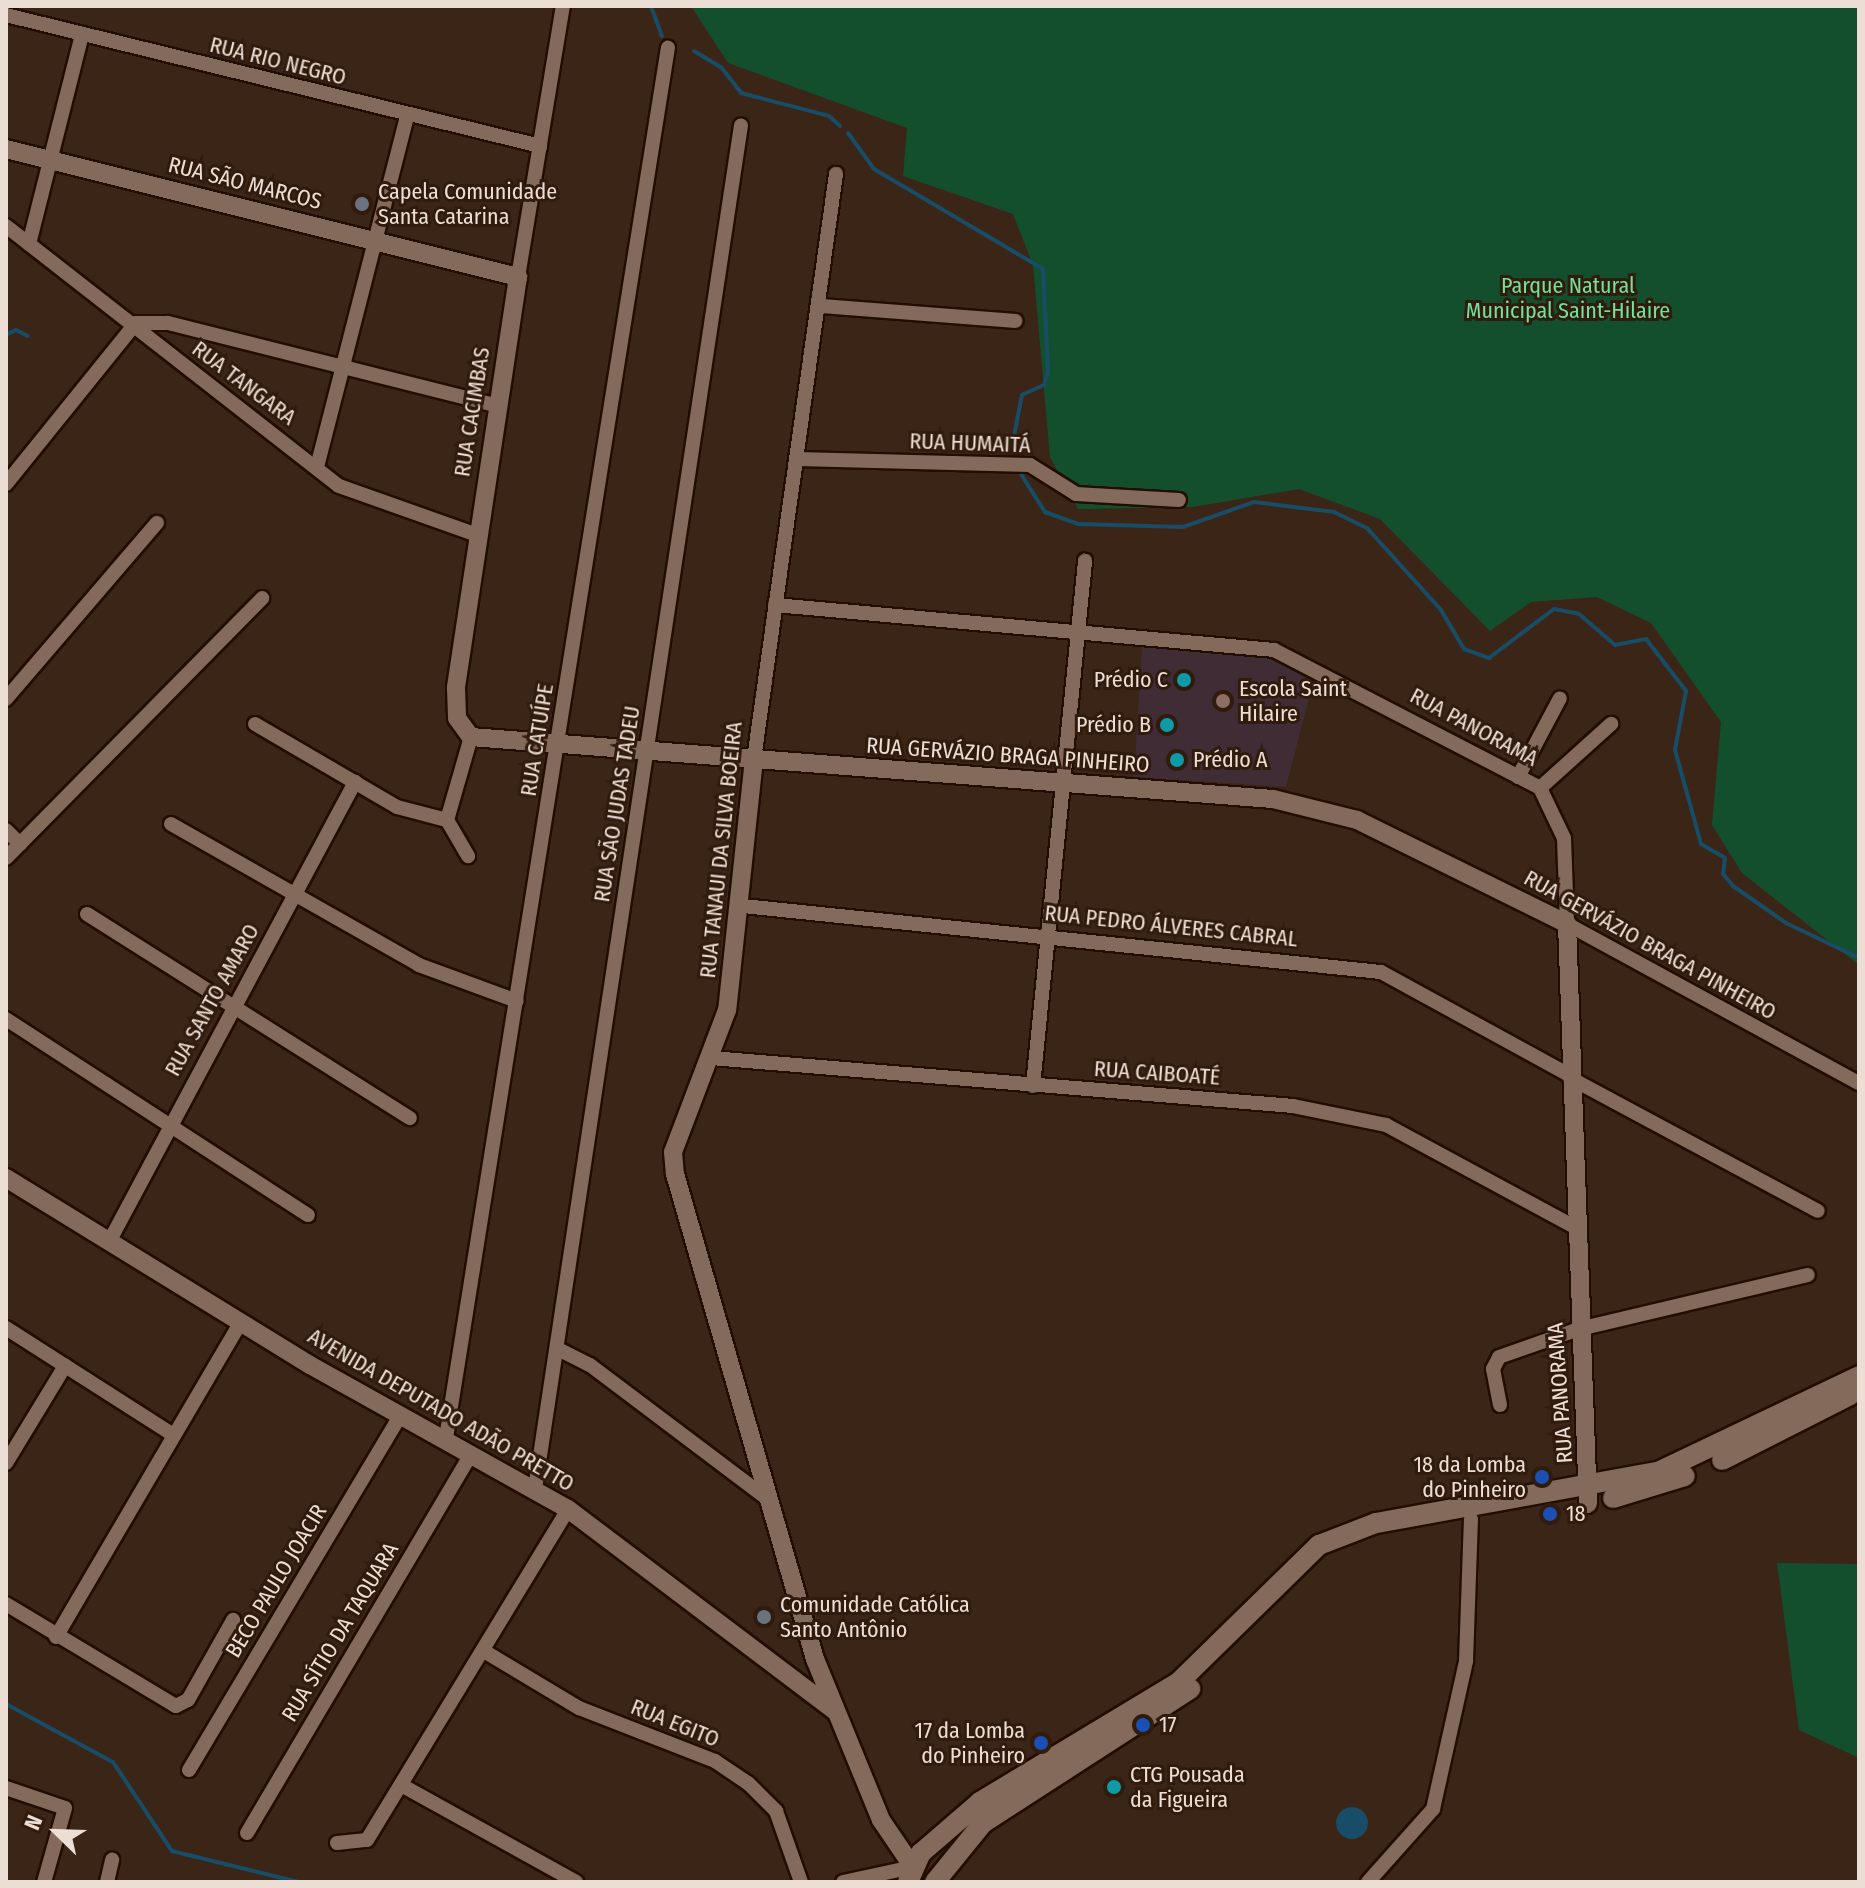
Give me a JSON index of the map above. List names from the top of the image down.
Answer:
{
  "streets": {
    "street": [
      "RUA RIO NEGRO",
      "RUA SÃO MARCOS",
      "RUA TANGARA",
      "RUA CACIMBAS",
      "RUA HUMAITÁ",
      "RUA PANORAMA",
      "RUA CATUÍPE",
      "RUA GERVÁZIO BRAGA PINHEIRO",
      "RUA SÃO JUDAS TADEU",
      "RUA TANAUI DA SILVA BOEIRA",
      "RUA PEDRO ÁLVERES CABRAL",
      "RUA SANTO AMARO",
      "RUA CAIBOATÉ",
      "AVENIDA DEPUTADO ADÃO PRETTO",
      "BECO PAULO JOACIR",
      "RUA SÍTIO DA TAQUARA",
      "RUA EGITO"
    ]
  },
  "crossings": [
    ["RUA RIO NEGRO", "RUA CACIMBAS"],
    ["RUA SÃO MARCOS", "RUA CACIMBAS"],
    ["RUA TANGARA", "RUA CACIMBAS"],
    ["RUA CACIMBAS", "RUA GERVÁZIO BRAGA PINHEIRO"],
    ["RUA HUMAITÁ", "RUA TANAUI DA SILVA BOEIRA"],
    ["RUA PANORAMA", "RUA GERVÁZIO BRAGA PINHEIRO"],
    ["RUA PANORAMA", "RUA TANAUI DA SILVA BOEIRA"],
    ["RUA PANORAMA", "RUA PEDRO ÁLVERES CABRAL"],
    ["RUA PANORAMA", "RUA CAIBOATÉ"],
    ["RUA CATUÍPE", "RUA GERVÁZIO BRAGA PINHEIRO"],
    ["RUA CATUÍPE", "AVENIDA DEPUTADO ADÃO PRETTO"],
    ["RUA GERVÁZIO BRAGA PINHEIRO", "RUA SÃO JUDAS TADEU"],
    ["RUA GERVÁZIO BRAGA PINHEIRO", "RUA TANAUI DA SILVA BOEIRA"],
    ["RUA SÃO JUDAS TADEU", "AVENIDA DEPUTADO ADÃO PRETTO"],
    ["RUA TANAUI DA SILVA BOEIRA", "RUA PEDRO ÁLVERES CABRAL"],
    ["RUA TANAUI DA SILVA BOEIRA", "RUA CAIBOATÉ"],
    ["RUA TANAUI DA SILVA BOEIRA", "AVENIDA DEPUTADO ADÃO PRETTO"],
    ["RUA SANTO AMARO", "AVENIDA DEPUTADO ADÃO PRETTO"],
    ["AVENIDA DEPUTADO ADÃO PRETTO", "BECO PAULO JOACIR"],
    ["AVENIDA DEPUTADO ADÃO PRETTO", "RUA SÍTIO DA TAQUARA"]
  ],
  "parks": ["Parque Natural Municipal Saint-Hilaire"],
  "places": [
    "Capela Comunidade Santa Catarina",
    "Prédio C",
    "Escola Saint Hilaire",
    "Prédio B",
    "Prédio A",
    "18 da Lomba do Pinheiro",
    "18",
    "Comunidade Católica Santo Antônio",
    "17",
    "17 da Lomba do Pinheiro",
    "CTG Pousada da Figueira"
  ],
  "north": "top left"
}
